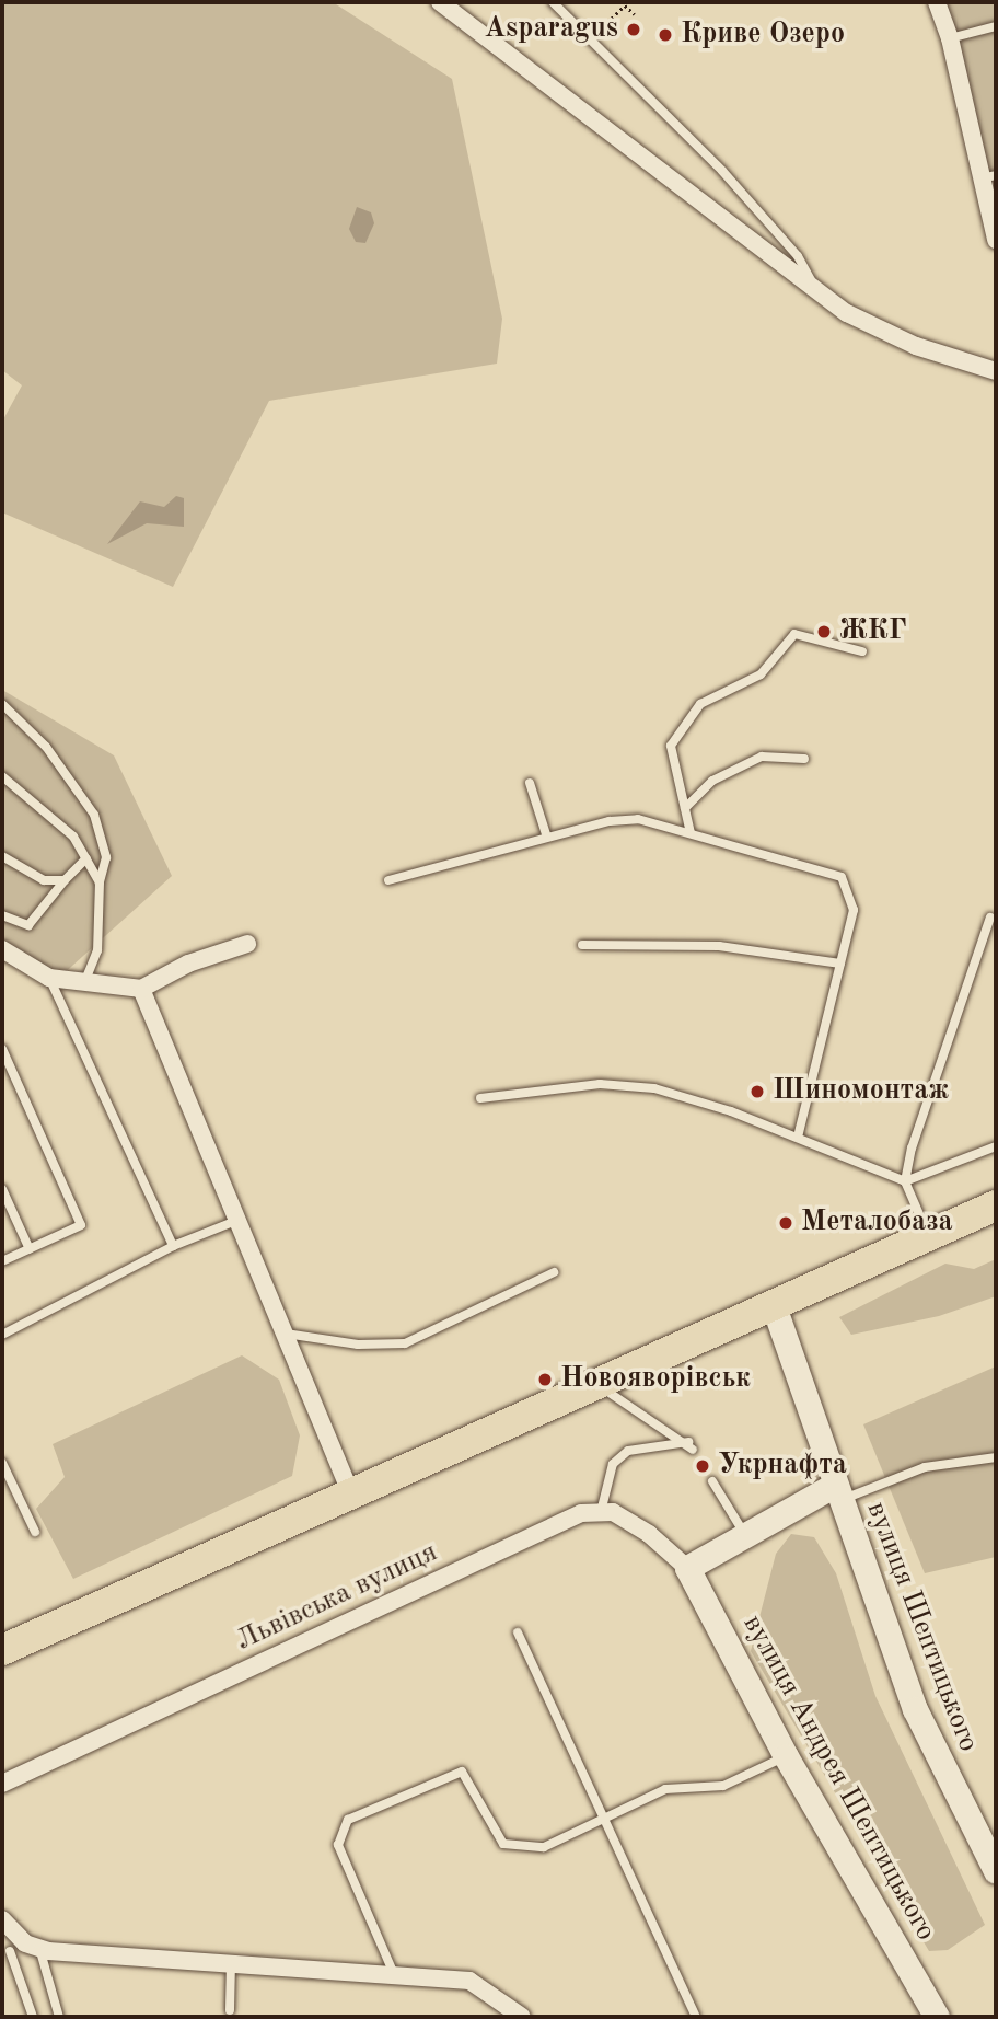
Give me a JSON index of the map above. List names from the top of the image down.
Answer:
{
  "streets": {
    "street": ["Львівська вулиця", "вулиця Шептицького", "вулиця Андрея Шептицького"]
  },
  "places": [
    "Asparagus",
    "Криве Озеро",
    "ЖКГ",
    "Шиномонтаж",
    "Металобаза",
    "Новояворівськ",
    "Укрнафта"
  ]
}
